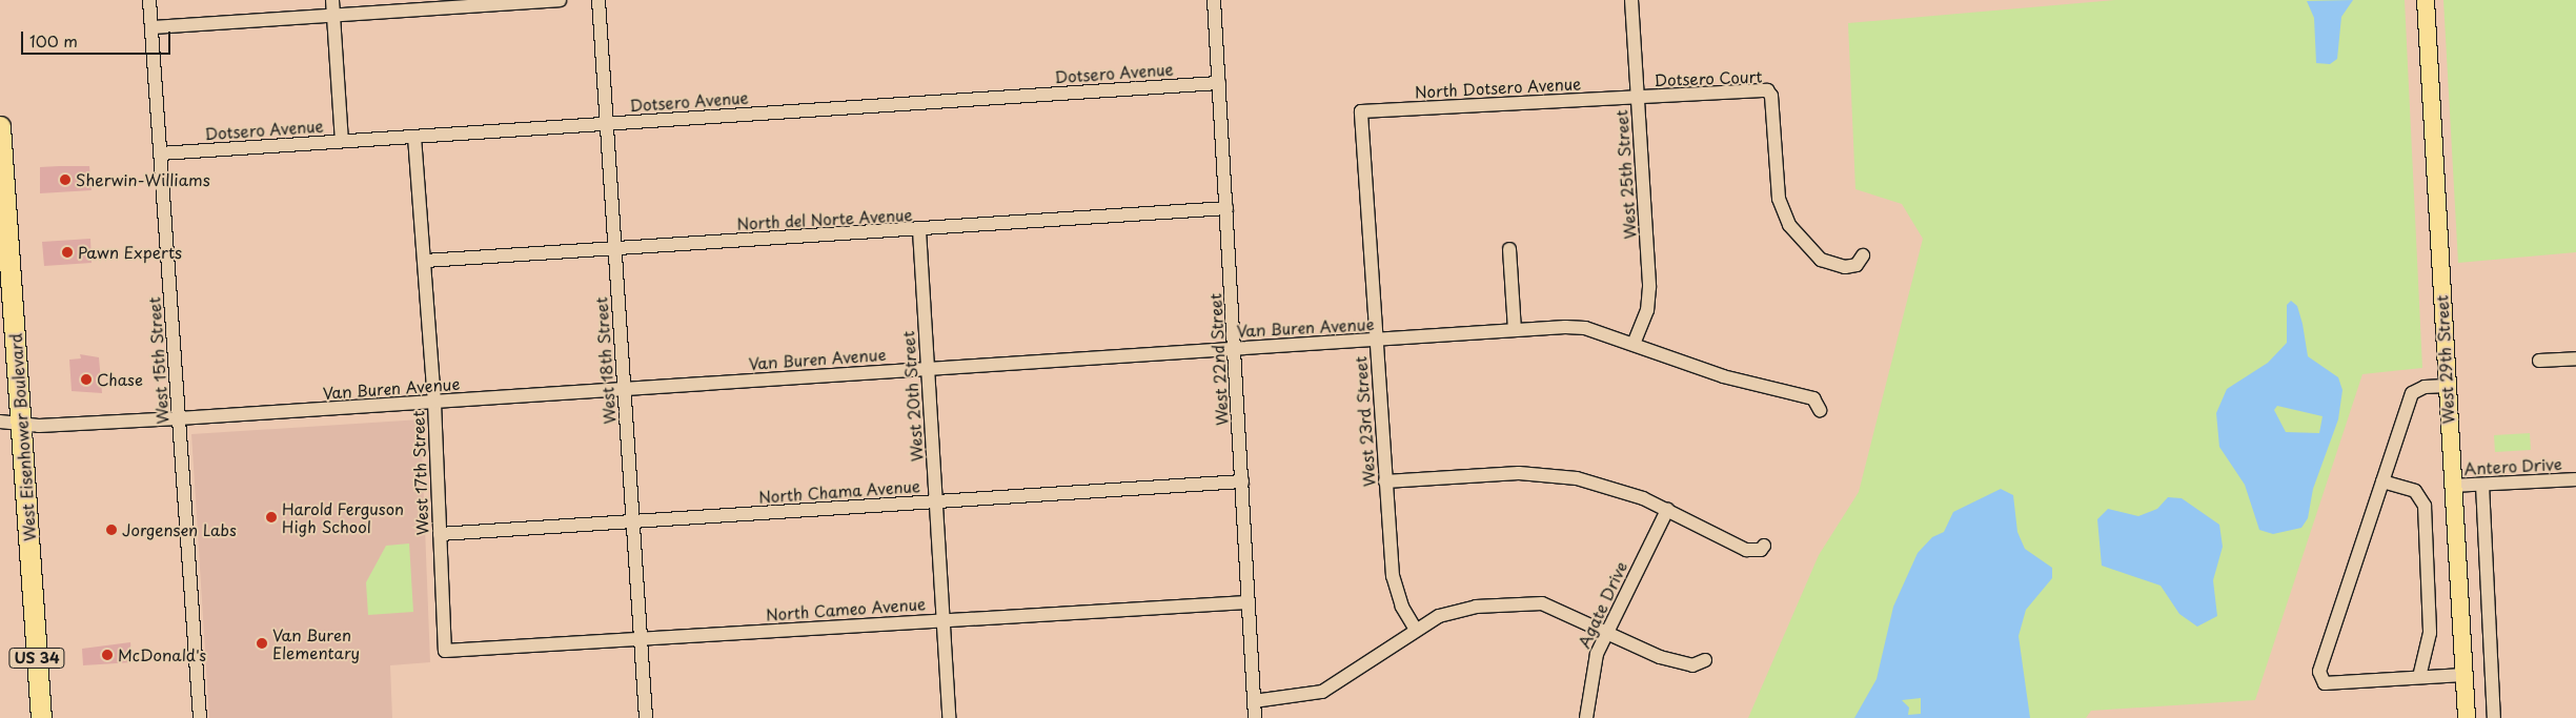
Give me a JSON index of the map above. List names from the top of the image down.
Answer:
{
  "streets": {
    "highway": ["West Eisenhower Boulevard", "US 34"],
    "main road": ["West 29th Street"],
    "street": [
      "Dotsero Avenue",
      "Dotsero Court",
      "North Dotsero Avenue",
      "West 25th Street",
      "North del Norte Avenue",
      "Van Buren Avenue",
      "West 22nd Street",
      "West 15th Street",
      "West 18th Street",
      "West 20th Street",
      "West 23rd Street",
      "Antero Drive",
      "West 17th Street",
      "North Chama Avenue",
      "Agate Drive",
      "North Cameo Avenue"
    ]
  },
  "crossings": [
    ["Dotsero Avenue", "West 22nd Street"],
    ["Dotsero Avenue", "West 15th Street"],
    ["Dotsero Avenue", "West 18th Street"],
    ["Dotsero Avenue", "West 17th Street"],
    ["Dotsero Court", "North Dotsero Avenue"],
    ["Dotsero Court", "West 25th Street"],
    ["North Dotsero Avenue", "West 25th Street"],
    ["North Dotsero Avenue", "West 23rd Street"],
    ["West 25th Street", "Van Buren Avenue"],
    ["North del Norte Avenue", "West 22nd Street"],
    ["North del Norte Avenue", "West 18th Street"],
    ["North del Norte Avenue", "West 20th Street"],
    ["North del Norte Avenue", "West 17th Street"],
    ["Van Buren Avenue", "West 22nd Street"],
    ["Van Buren Avenue", "West 15th Street"],
    ["Van Buren Avenue", "West 18th Street"],
    ["Van Buren Avenue", "West 20th Street"],
    ["Van Buren Avenue", "West 23rd Street"],
    ["Van Buren Avenue", "West Eisenhower Boulevard"],
    ["Van Buren Avenue", "West 17th Street"],
    ["West 22nd Street", "North Chama Avenue"],
    ["West 22nd Street", "North Cameo Avenue"],
    ["West 29th Street", "Antero Drive"],
    ["West 18th Street", "North Chama Avenue"],
    ["West 18th Street", "North Cameo Avenue"],
    ["West 20th Street", "North Chama Avenue"],
    ["West 20th Street", "North Cameo Avenue"],
    ["West 17th Street", "North Chama Avenue"],
    ["West 17th Street", "North Cameo Avenue"]
  ],
  "places": [
    "Sherwin-Williams",
    "Pawn Experts",
    "Chase",
    "Harold Ferguson High School",
    "Jorgensen Labs",
    "Van Buren Elementary",
    "McDonald's"
  ],
  "scale_bar": "100 m"
}
